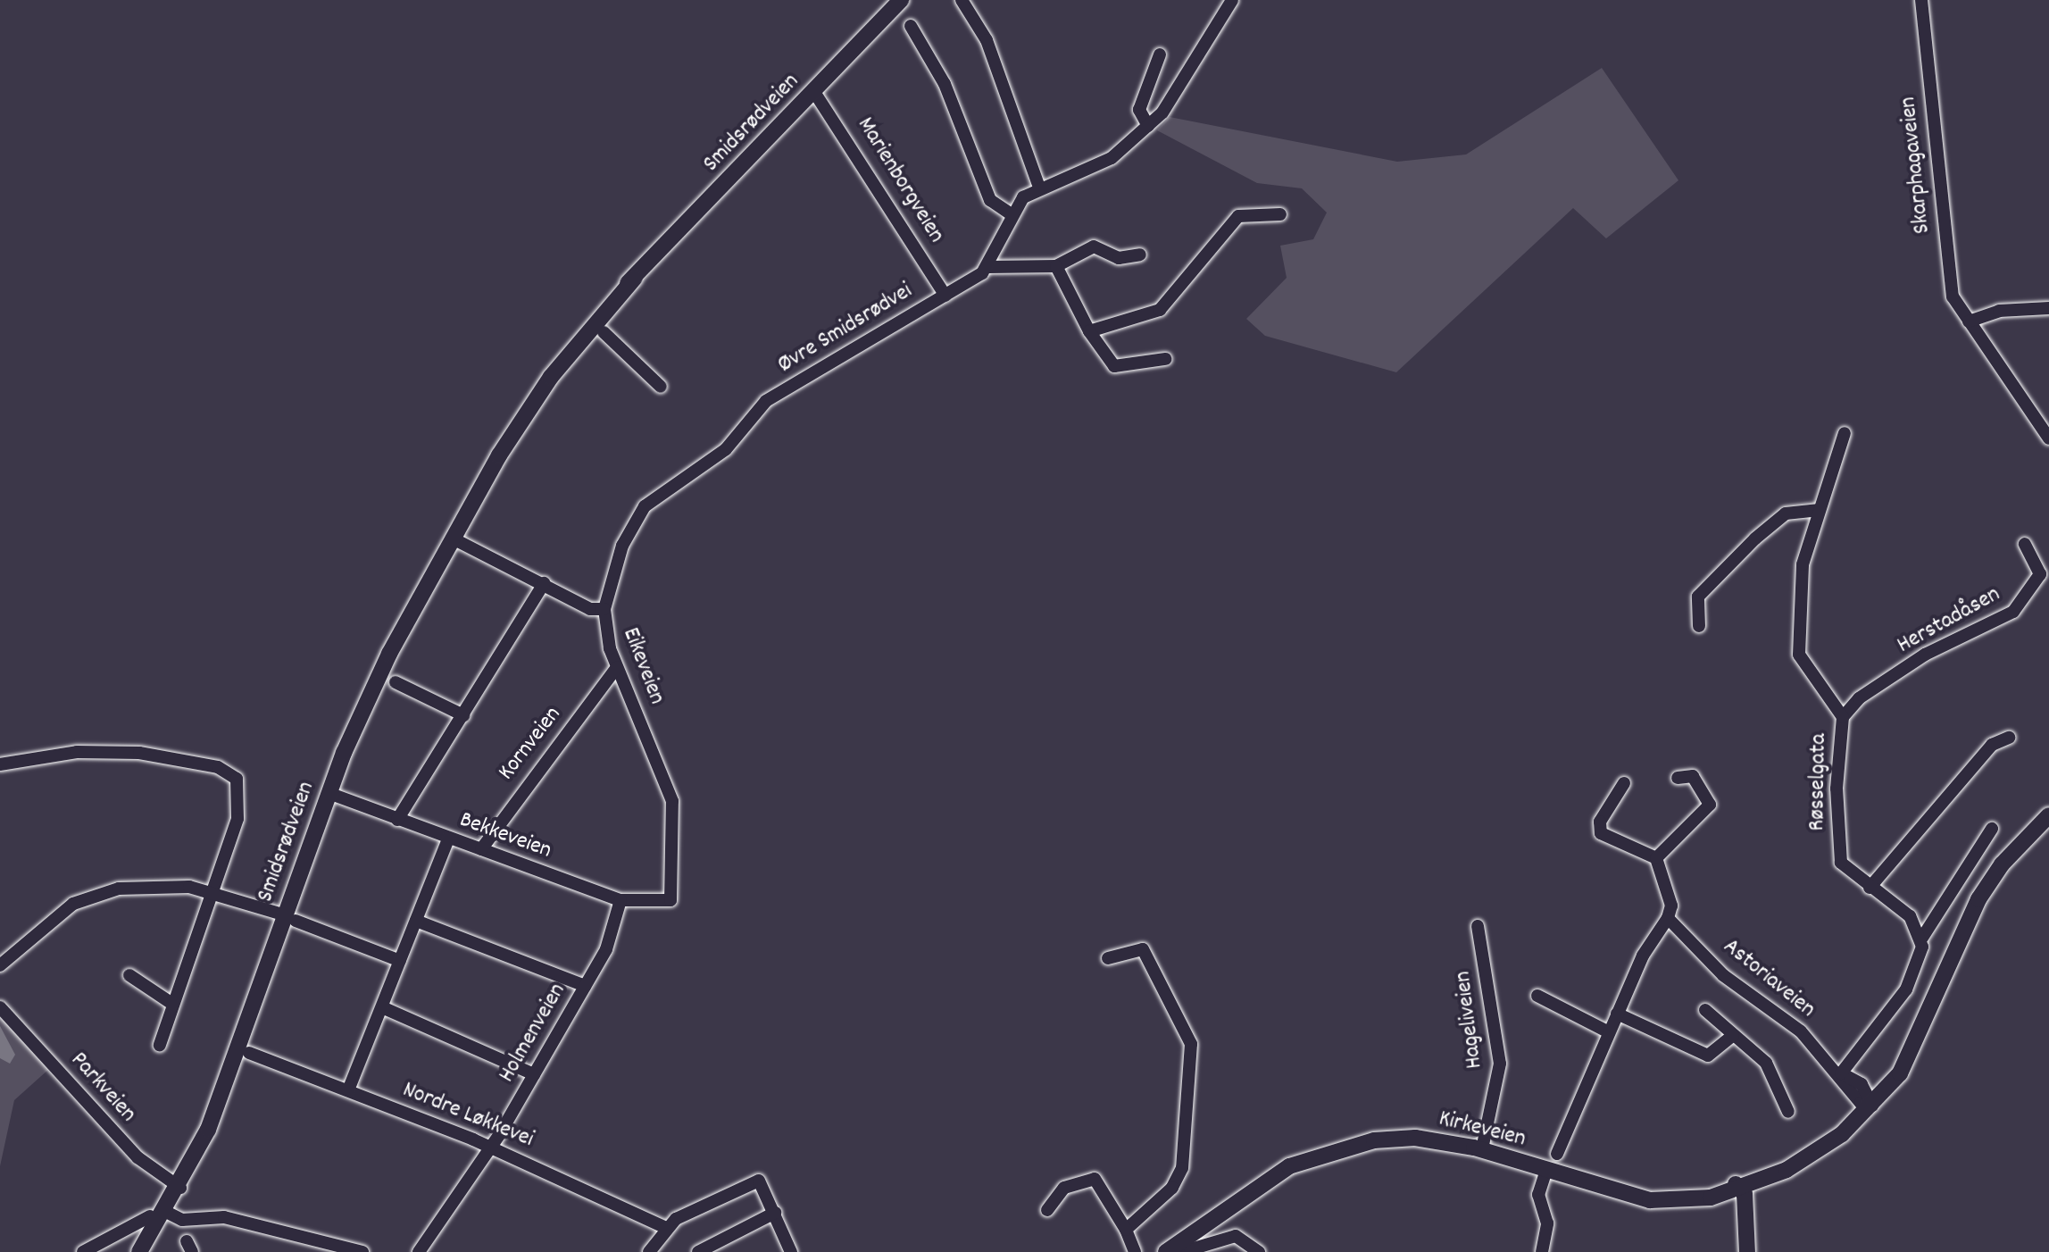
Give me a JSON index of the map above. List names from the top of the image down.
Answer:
{
  "streets": {
    "main road": ["Smidsrødveien", "Kirkeveien"],
    "street": [
      "Skarphagaveien",
      "Marienborgveien",
      "Øvre Smidsrødvei",
      "Herstadåsen",
      "Eikeveien",
      "Kornveien",
      "Røsselgata",
      "Bekkeveien",
      "Astoriaveien",
      "Hageliveien",
      "Holmenveien",
      "Parkveien",
      "Nordre Løkkevei"
    ]
  },
  "crossings": [
    ["Smidsrødveien", "Marienborgveien"],
    ["Smidsrødveien", "Eikeveien"],
    ["Smidsrødveien", "Bekkeveien"],
    ["Smidsrødveien", "Parkveien"],
    ["Marienborgveien", "Øvre Smidsrødvei"],
    ["Øvre Smidsrødvei", "Eikeveien"],
    ["Herstadåsen", "Røsselgata"],
    ["Eikeveien", "Kornveien"],
    ["Eikeveien", "Bekkeveien"],
    ["Kornveien", "Bekkeveien"],
    ["Bekkeveien", "Holmenveien"],
    ["Astoriaveien", "Kirkeveien"],
    ["Hageliveien", "Kirkeveien"],
    ["Holmenveien", "Nordre Løkkevei"]
  ]
}
